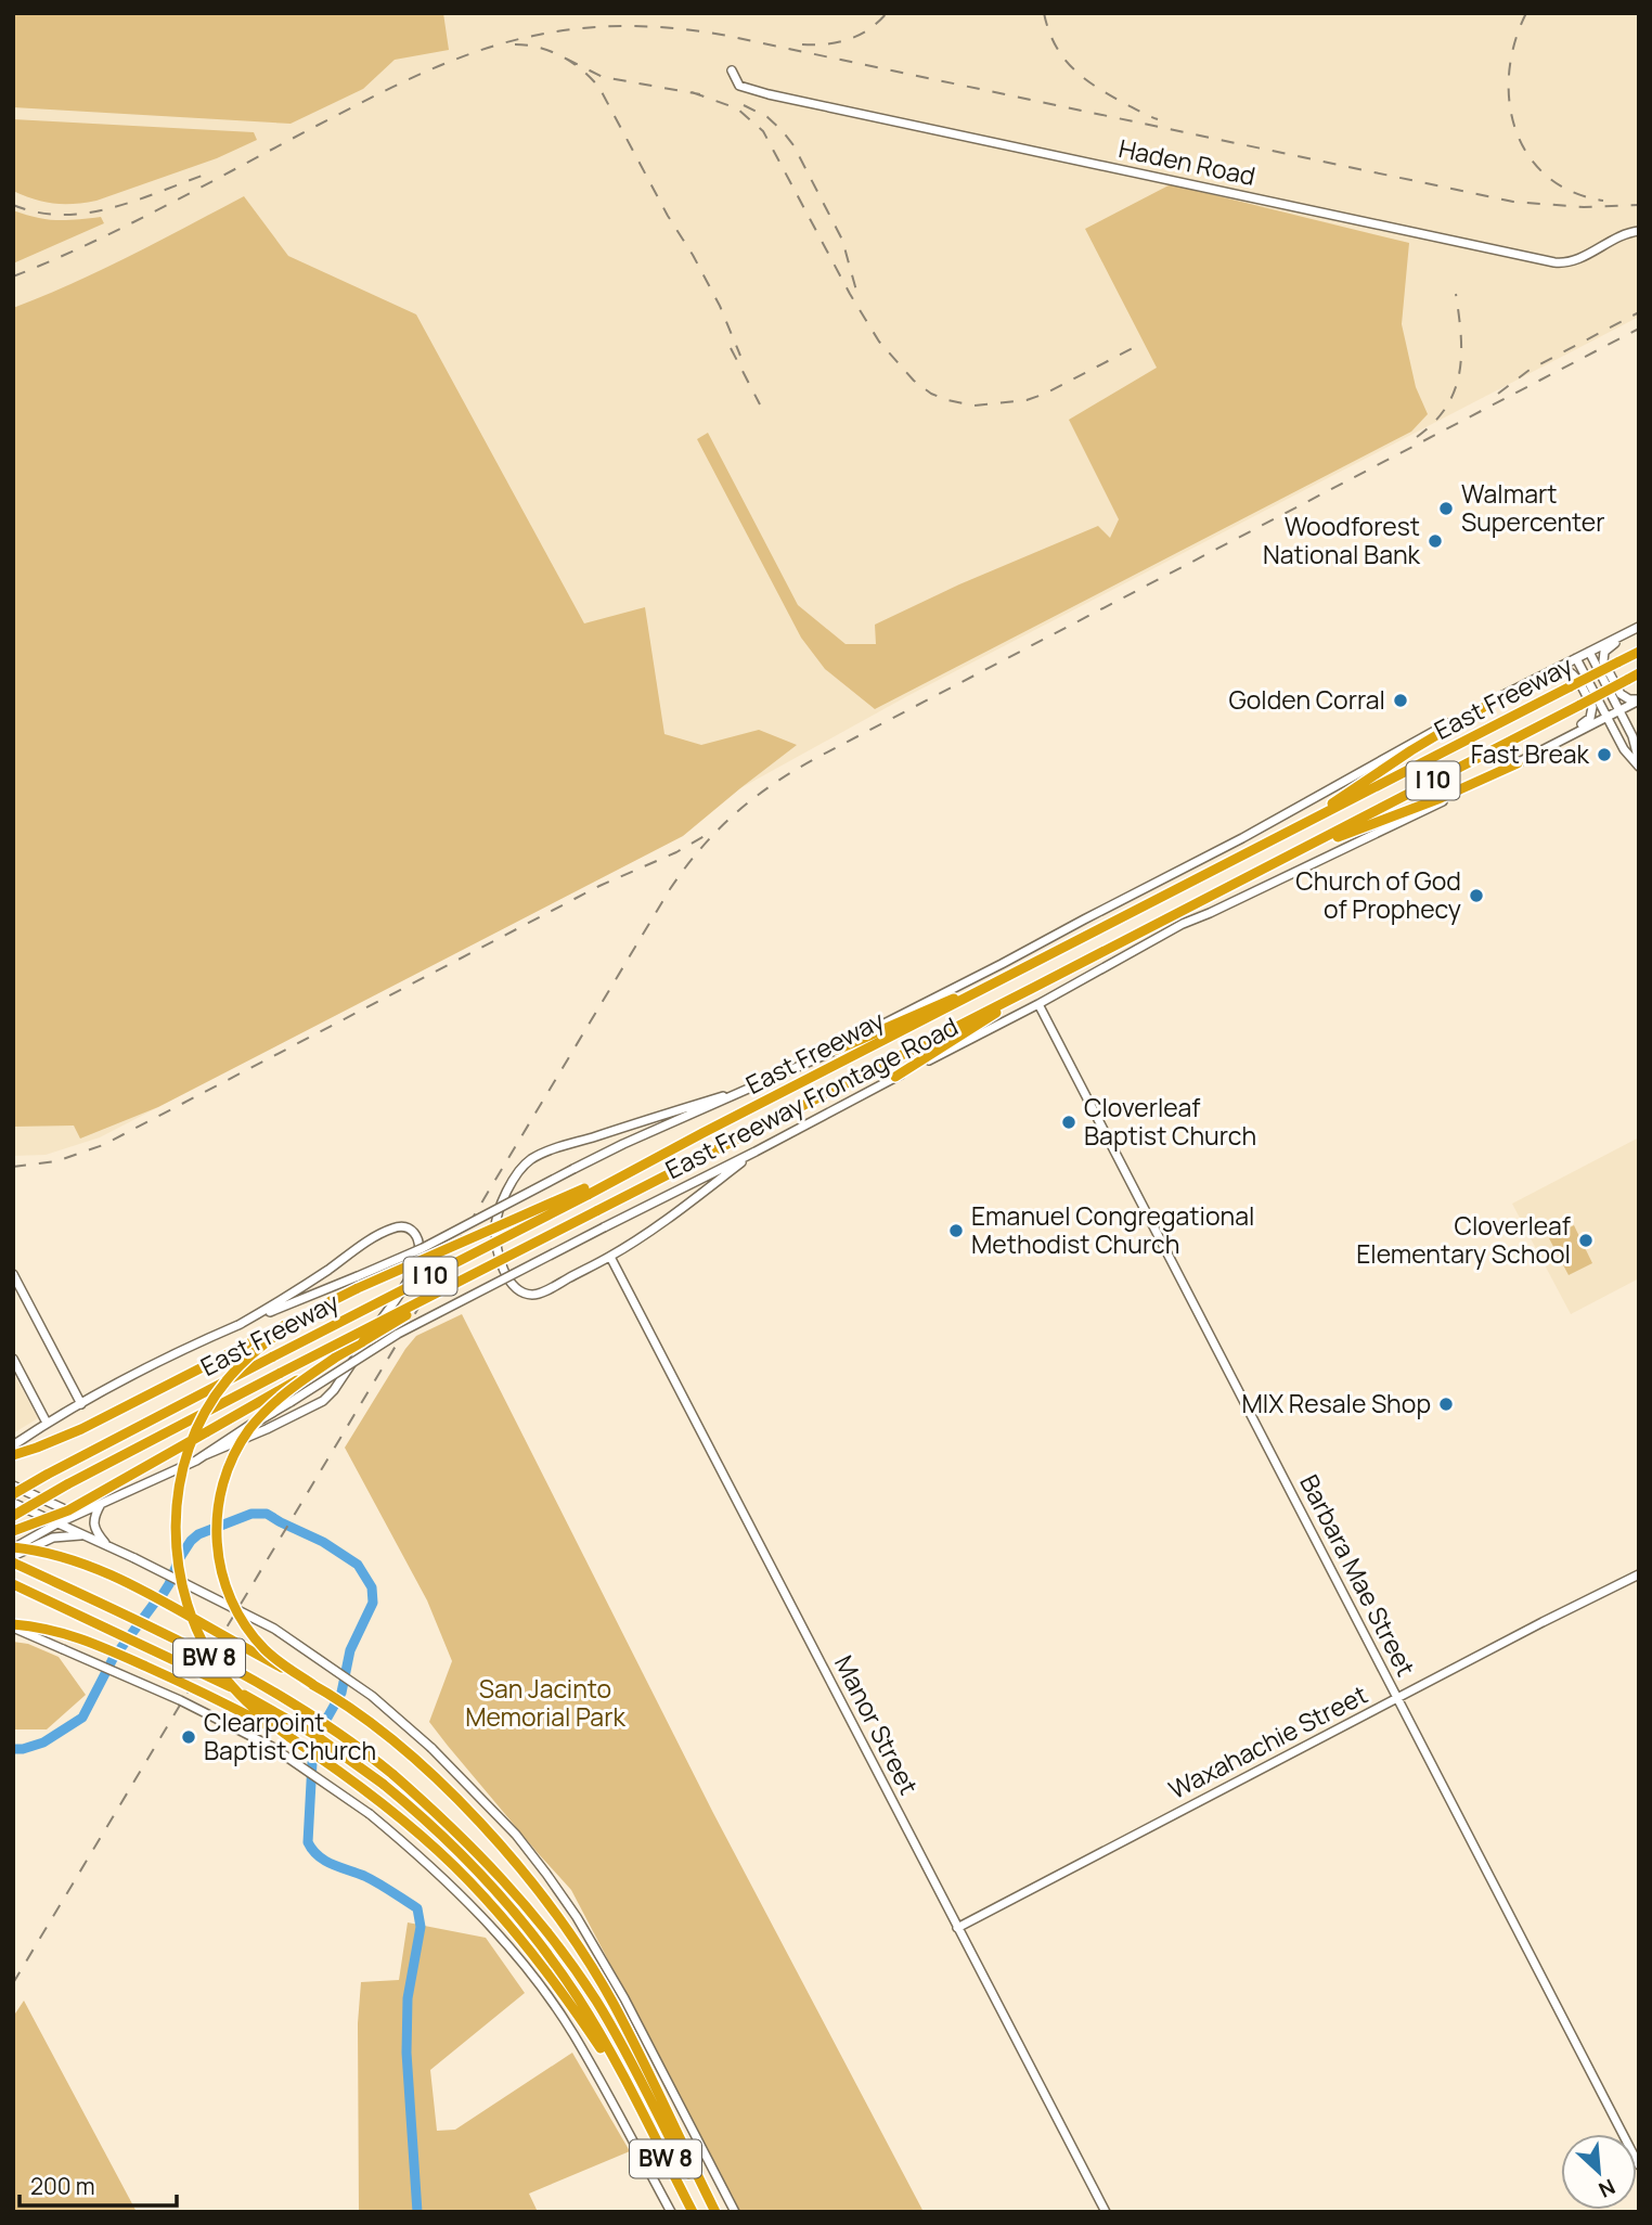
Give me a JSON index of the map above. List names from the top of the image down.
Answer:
{
  "streets": {
    "highway": ["East Freeway", "I 10", "BW 8"],
    "main road": [
      "Haden Road",
      "East Freeway Frontage Road",
      "Barbara Mae Street",
      "Manor Street",
      "Waxahachie Street"
    ]
  },
  "crossings": [
    ["East Freeway Frontage Road", "Barbara Mae Street"],
    ["East Freeway Frontage Road", "BW 8"],
    ["Barbara Mae Street", "Waxahachie Street"],
    ["Manor Street", "Waxahachie Street"]
  ],
  "parks": ["San Jacinto Memorial Park"],
  "places": [
    "Walmart Supercenter",
    "Woodforest National Bank",
    "Golden Corral",
    "Fast Break",
    "Church of God of Prophecy",
    "Cloverleaf Baptist Church",
    "Emanuel Congregational Methodist Church",
    "Cloverleaf Elementary School",
    "MIX Resale Shop",
    "Clearpoint Baptist Church"
  ],
  "scale_bar": "200 m",
  "north": "bottom right"
}
